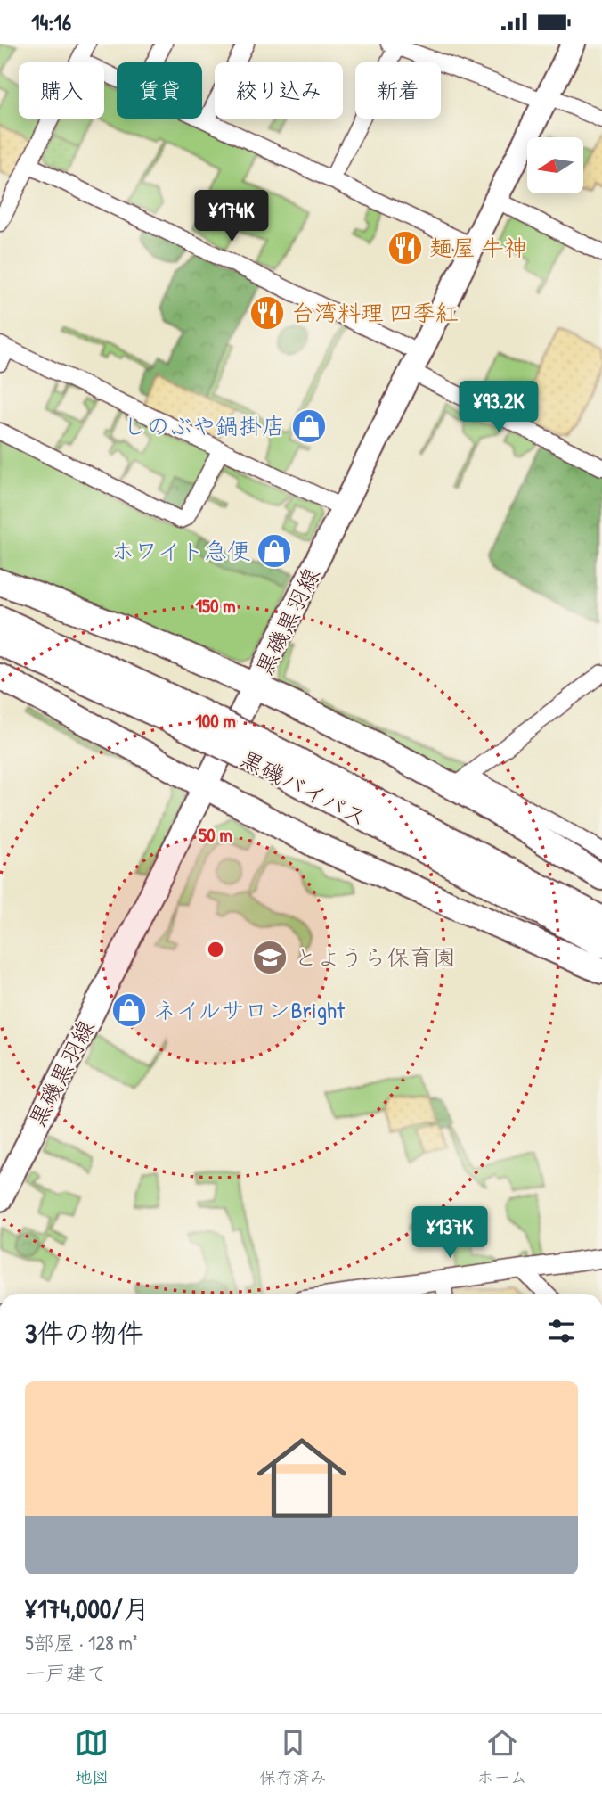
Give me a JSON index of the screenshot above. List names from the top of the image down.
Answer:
{
  "streets": {
    "highway": ["黒磯バイパス"],
    "main road": ["黒磯黒羽線"]
  },
  "places": {
    "restaurant": ["麺屋 牛神", "台湾料理 四季紅"],
    "shop": ["しのぶや鍋掛店", "ホワイト急便", "ネイルサロンBright"],
    "school or university": ["とようら保育園"]
  },
  "north": "left",
  "page": {
    "status": "14:16",
    "chip": [
      "購入",
      "賃貸",
      "絞り込み",
      "新着"
    ],
    "price": ["¥174K", "¥93.2K", "¥137K"],
    "heading": "3件の物件",
    "list": [
      {
        "name": "¥174,000/月",
        "note": "5部屋 · 128 m² · 一戸建て"
      }
    ],
    "tabs": ["地図", "保存済み", "ホーム"]
  },
  "rings": ["150 m", "100 m", "50 m"]
}
